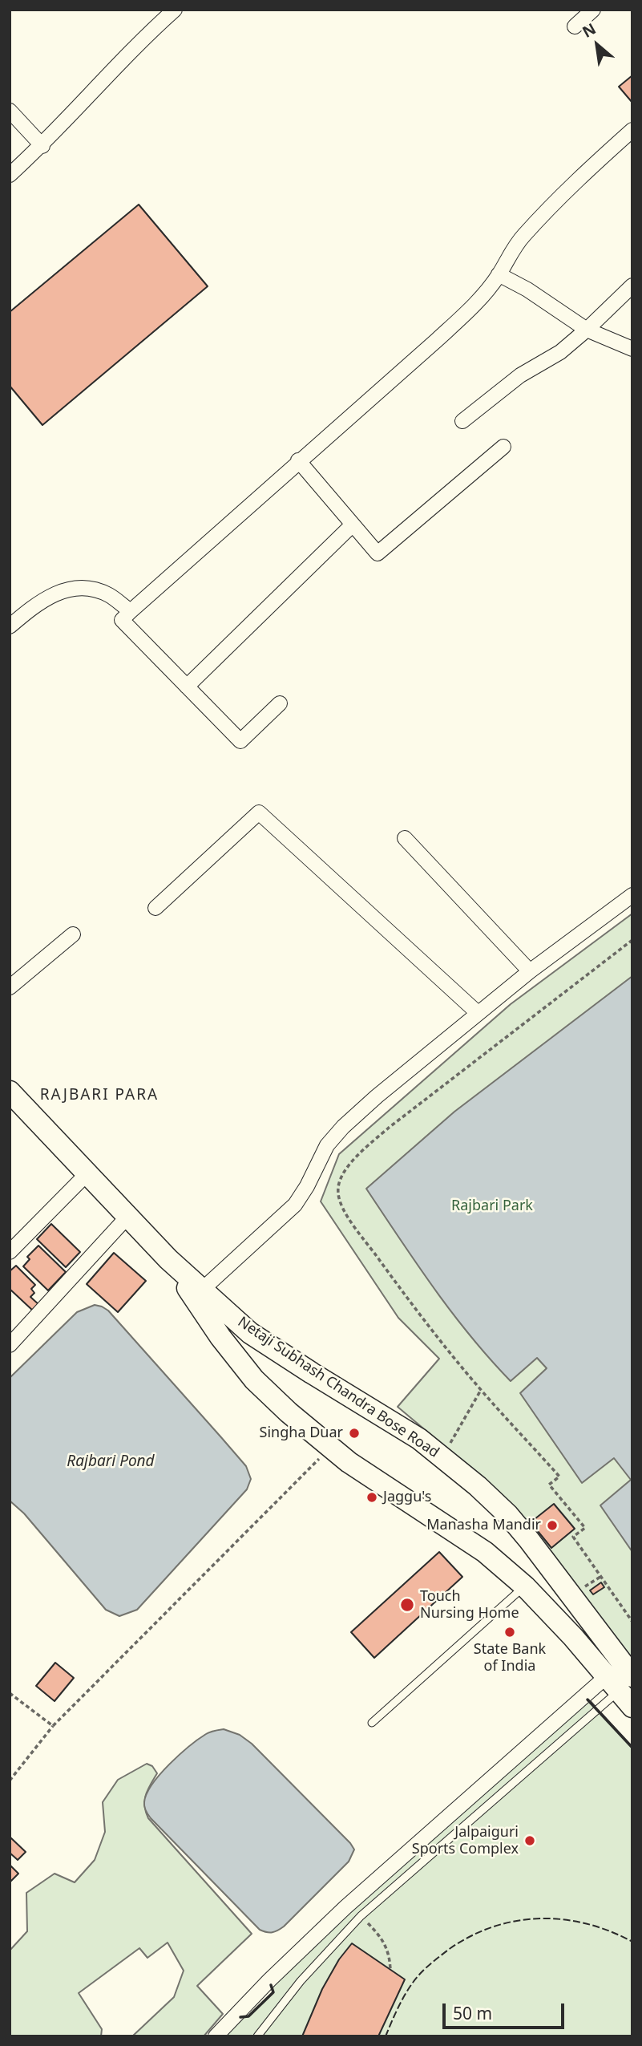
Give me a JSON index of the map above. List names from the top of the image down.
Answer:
{
  "streets": {
    "street": ["Netaji Subhash Chandra Bose Road"]
  },
  "districts": ["RAJBARI PARA"],
  "water": ["Rajbari Pond"],
  "parks": ["Rajbari Park"],
  "places": [
    "Singha Duar",
    "Jaggu's",
    "Manasha Mandir",
    "Touch Nursing Home",
    "State Bank of India",
    "Jalpaiguri Sports Complex"
  ],
  "scale_bar": "50 m",
  "north": "top left"
}
